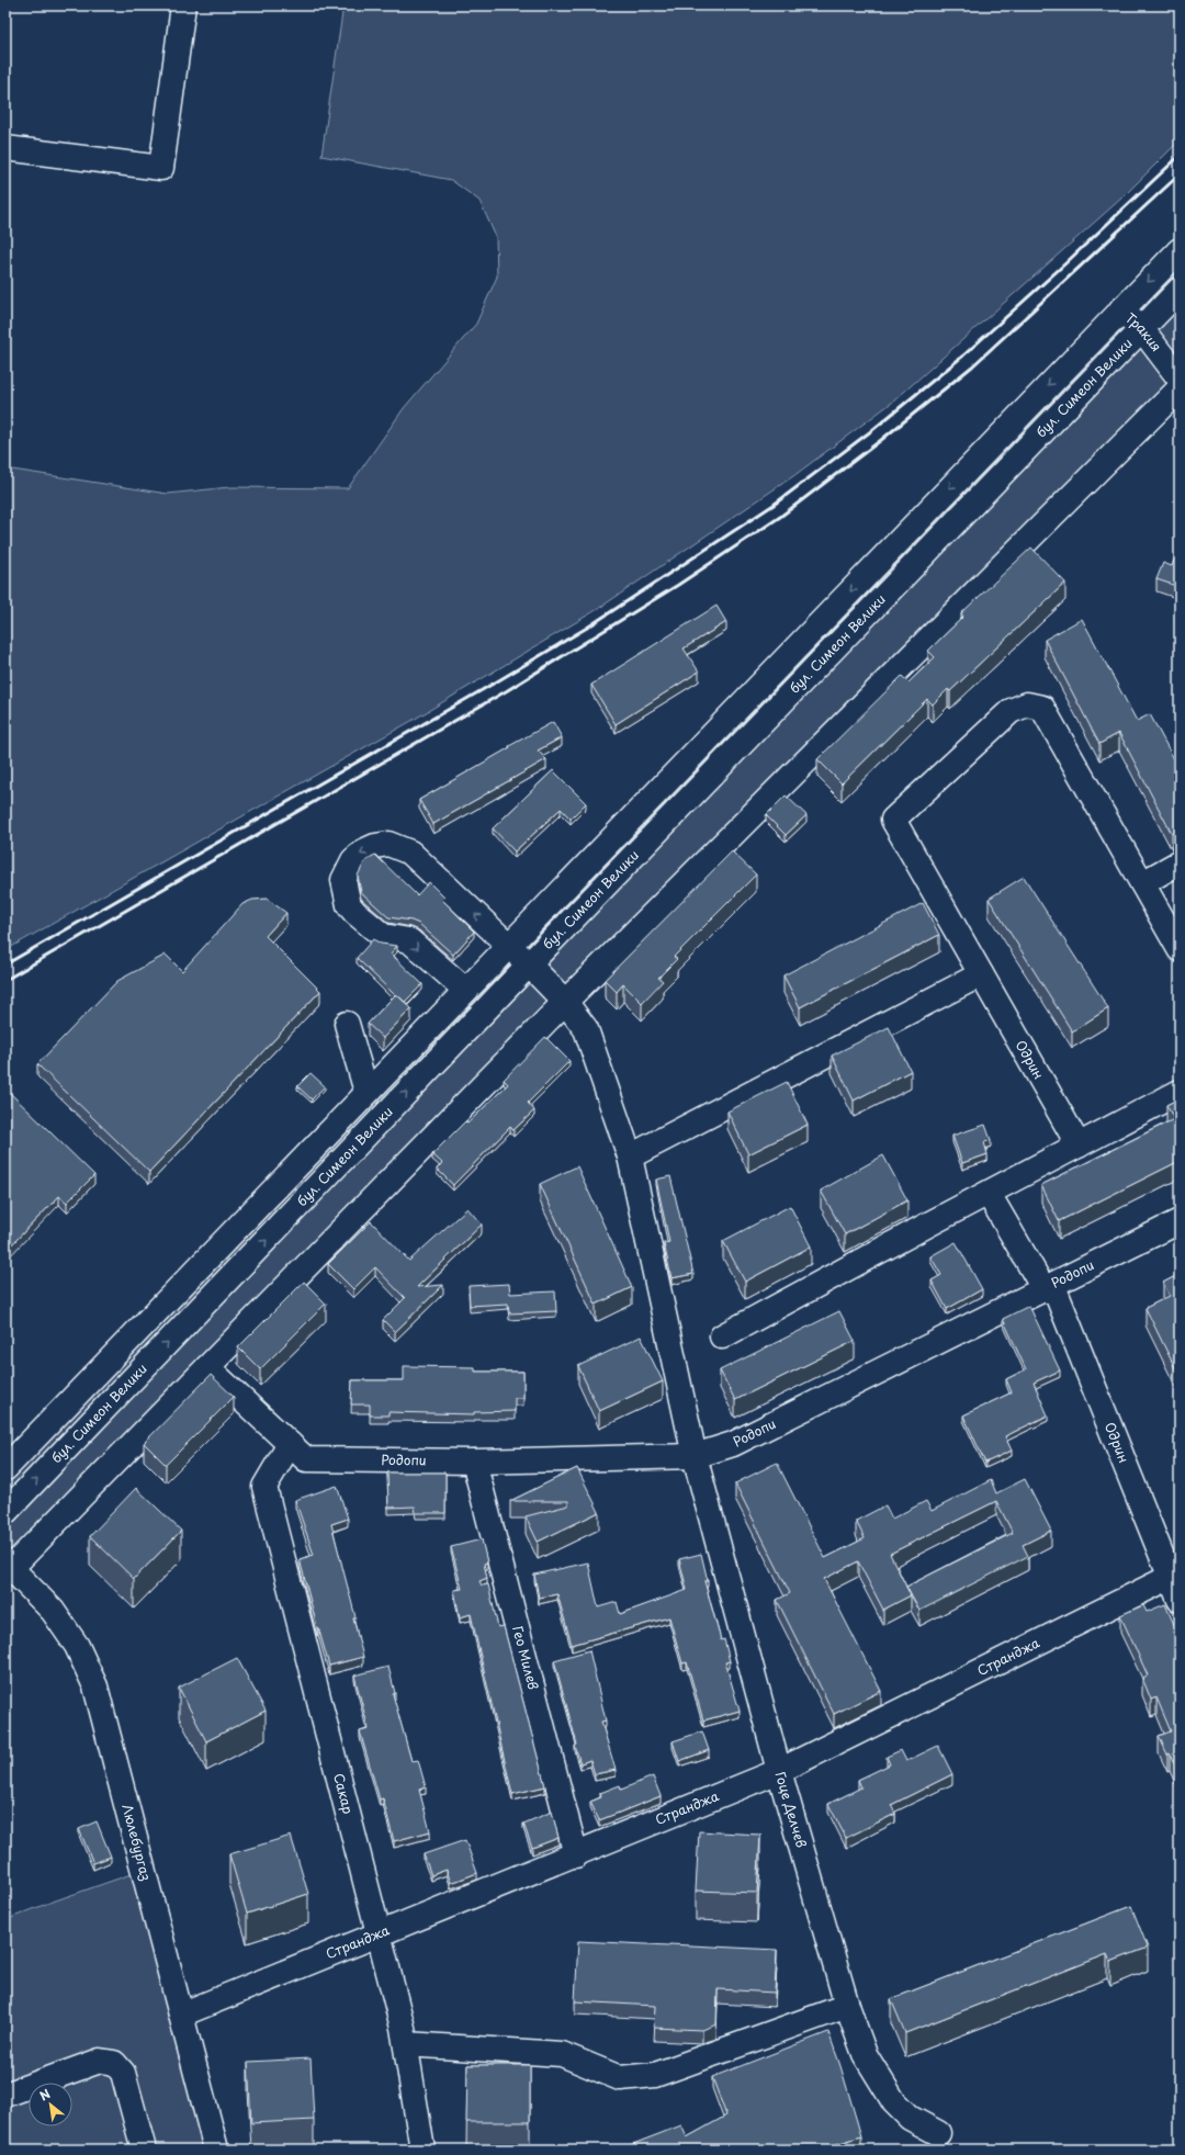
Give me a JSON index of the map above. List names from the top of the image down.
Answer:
{
  "streets": {
    "street": [
      "Тракия",
      "бул. Симеон Велики",
      "Одрин",
      "Родопи",
      "Гео Милев",
      "Странджа",
      "Сакар",
      "Гоце Делчев",
      "Люлебургаз"
    ]
  },
  "crossings": [
    ["Тракия", "бул. Симеон Велики"],
    ["бул. Симеон Велики", "Гоце Делчев"],
    ["Одрин", "Родопи"],
    ["Одрин", "Странджа"],
    ["Родопи", "Гео Милев"],
    ["Родопи", "Сакар"],
    ["Родопи", "Гоце Делчев"],
    ["Гео Милев", "Странджа"],
    ["Странджа", "Сакар"],
    ["Странджа", "Гоце Делчев"],
    ["Странджа", "Люлебургаз"]
  ],
  "north": "top left"
}
